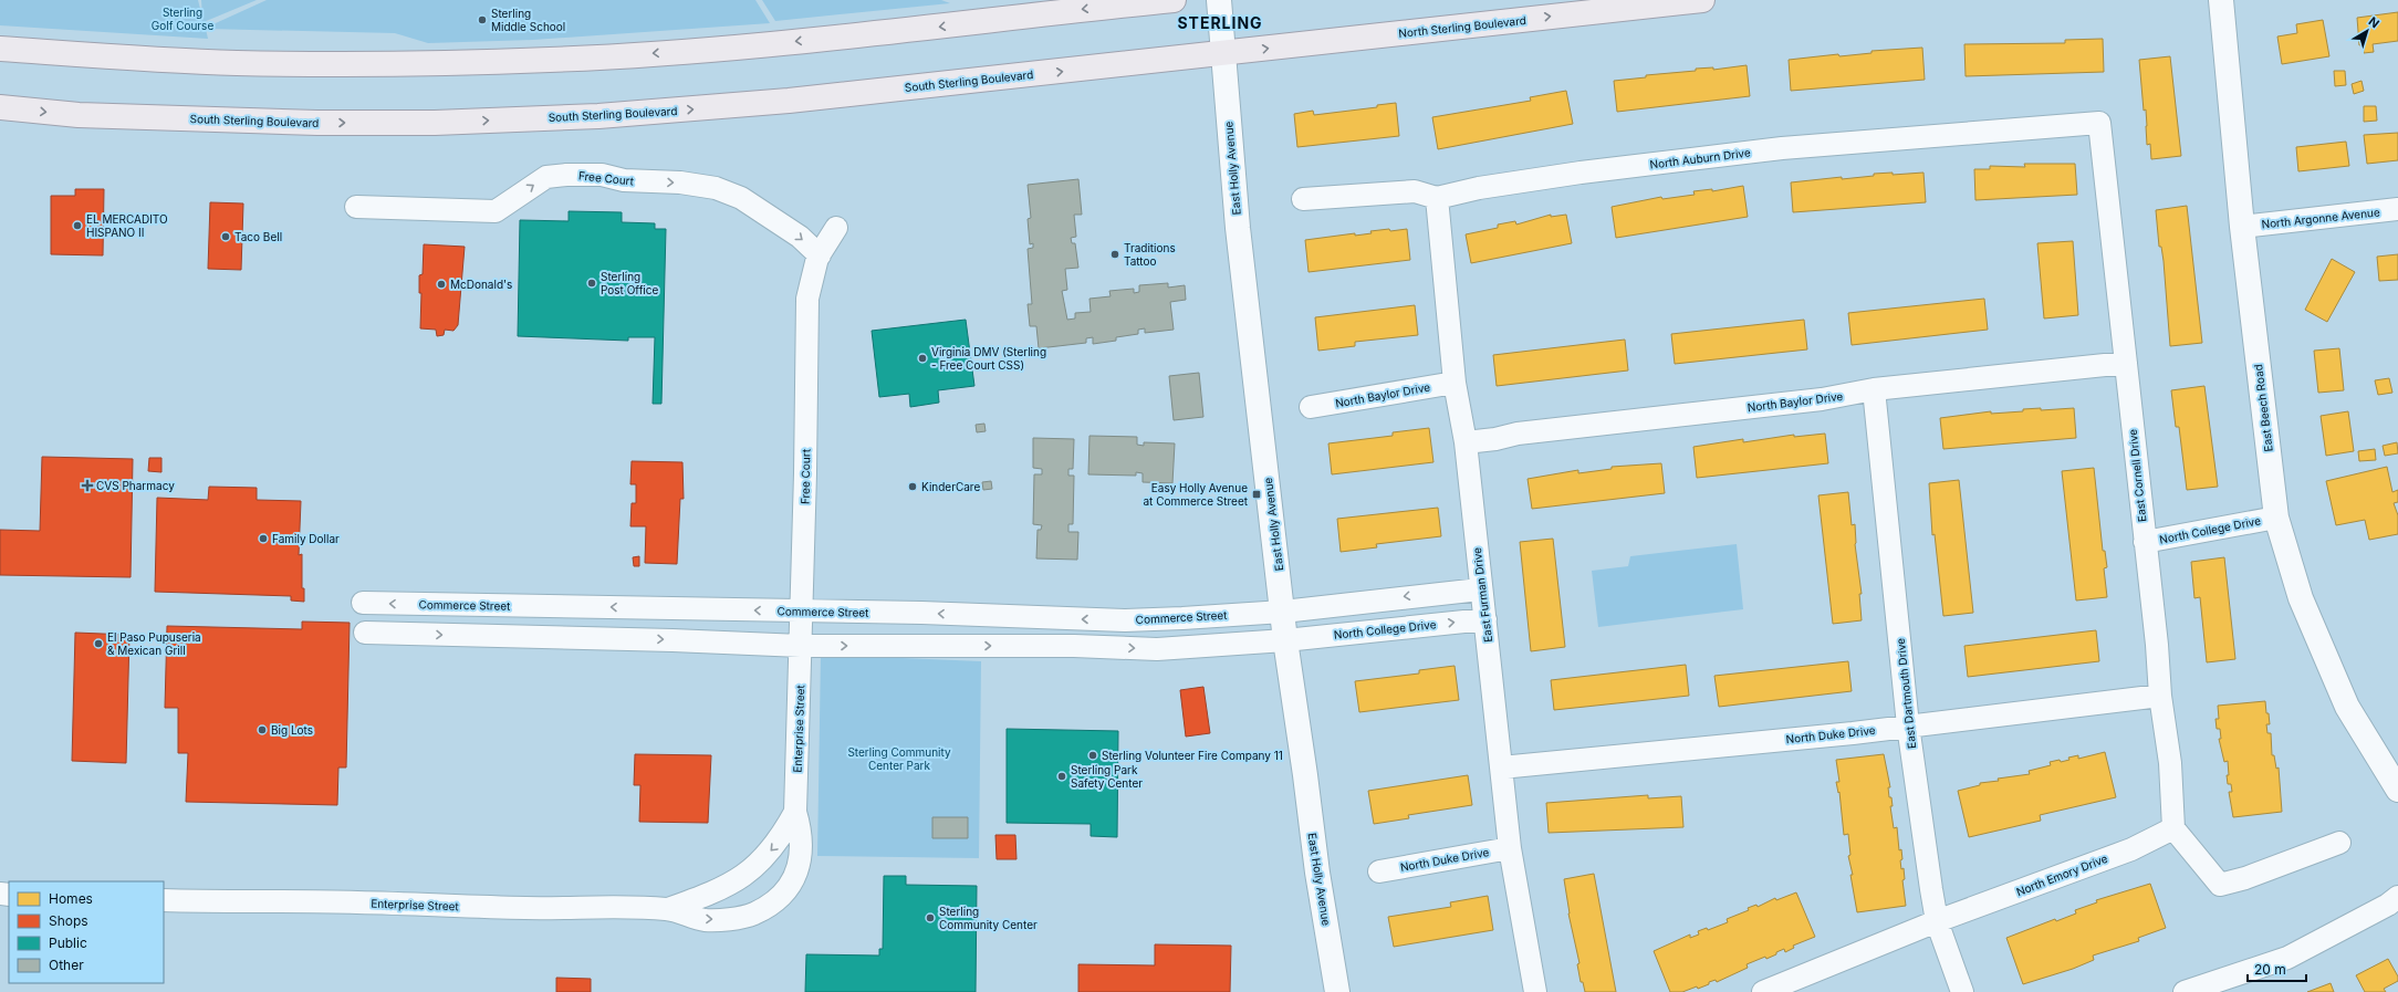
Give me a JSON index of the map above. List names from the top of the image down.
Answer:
{
  "streets": {
    "main road": ["North Sterling Boulevard", "South Sterling Boulevard"],
    "street": [
      "North Auburn Drive",
      "East Holly Avenue",
      "Free Court",
      "North Argonne Avenue",
      "North Baylor Drive",
      "East Beech Road",
      "East Cornell Drive",
      "North College Drive",
      "East Furman Drive",
      "Commerce Street",
      "East Dartmouth Drive",
      "Enterprise Street",
      "North Duke Drive",
      "North Emory Drive"
    ]
  },
  "crossings": [
    ["North Sterling Boulevard", "South Sterling Boulevard"],
    ["North Sterling Boulevard", "East Holly Avenue"],
    ["South Sterling Boulevard", "East Holly Avenue"],
    ["North Auburn Drive", "East Cornell Drive"],
    ["North Auburn Drive", "East Furman Drive"],
    ["East Holly Avenue", "North College Drive"],
    ["East Holly Avenue", "Commerce Street"],
    ["Free Court", "Commerce Street"],
    ["Free Court", "Enterprise Street"],
    ["North Argonne Avenue", "East Beech Road"],
    ["North Baylor Drive", "East Cornell Drive"],
    ["North Baylor Drive", "East Furman Drive"],
    ["North Baylor Drive", "East Dartmouth Drive"],
    ["East Beech Road", "North College Drive"],
    ["East Cornell Drive", "North College Drive"],
    ["East Cornell Drive", "North Duke Drive"],
    ["East Cornell Drive", "North Emory Drive"],
    ["North College Drive", "East Furman Drive"],
    ["East Furman Drive", "North Duke Drive"],
    ["East Dartmouth Drive", "North Duke Drive"],
    ["East Dartmouth Drive", "North Emory Drive"]
  ],
  "one_way": ["North Sterling Boulevard", "Free Court"],
  "districts": ["STERLING"],
  "parks": ["Sterling Golf Course", "Sterling Community Center Park"],
  "places": {
    "other": [
      "Sterling Middle School",
      "EL MERCADITO HISPANO II",
      "Taco Bell",
      "Traditions Tattoo",
      "Sterling Post Office",
      "McDonald's",
      "Virginia DMV (Sterling - Free Court CSS)",
      "KinderCare",
      "Family Dollar",
      "El Paso Pupuseria & Mexican Grill",
      "Big Lots",
      "Sterling Volunteer Fire Company 11",
      "Sterling Park Safety Center",
      "Sterling Community Center"
    ],
    "health": ["CVS Pharmacy"],
    "transit": ["Easy Holly Avenue at Commerce Street"]
  },
  "legend": [
    "Homes",
    "Shops",
    "Public",
    "Other"
  ],
  "scale_bar": "20 m",
  "north": "top right"
}
